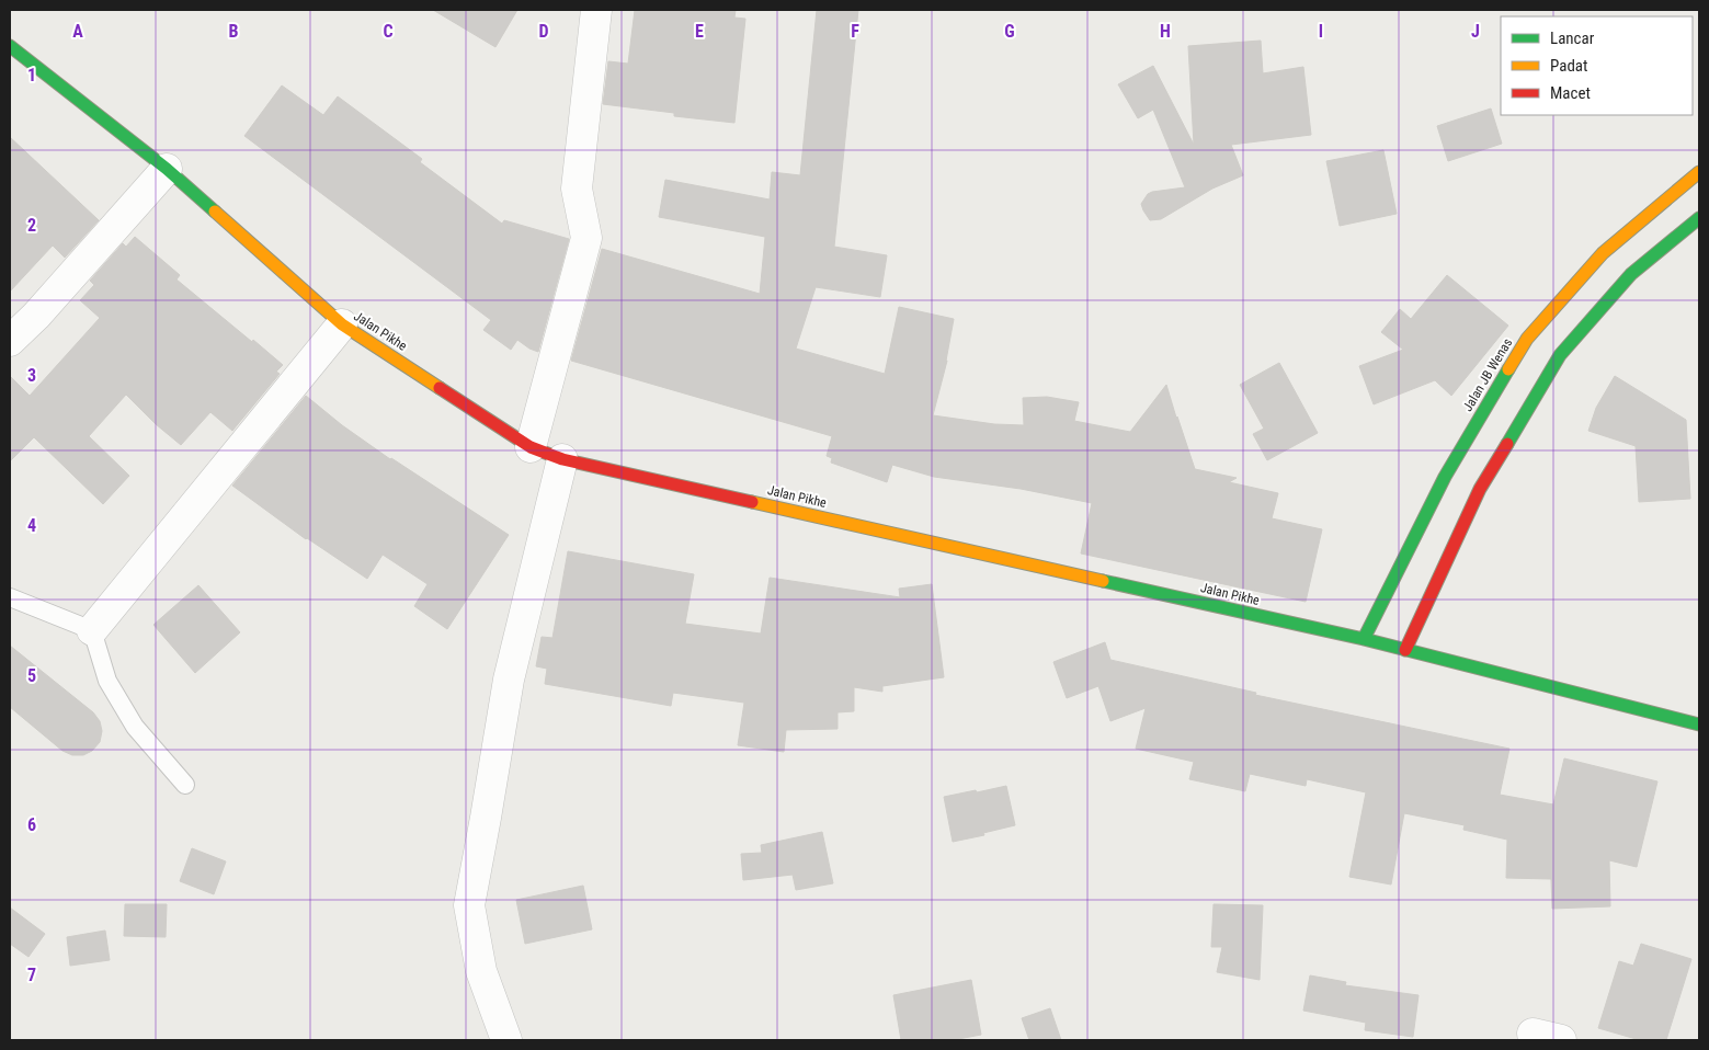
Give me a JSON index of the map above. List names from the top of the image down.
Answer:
{
  "streets": {
    "main road": ["Jalan Pikhe", "Jalan JB Wenas"]
  },
  "crossings": [
    ["Jalan Pikhe", "Jalan JB Wenas"]
  ],
  "legend": ["Lancar", "Padat", "Macet"],
  "grid": {
    "columns": [
      "A",
      "B",
      "C",
      "D",
      "E",
      "F",
      "G",
      "H",
      "I",
      "J"
    ],
    "rows": [
      "1",
      "2",
      "3",
      "4",
      "5",
      "6",
      "7"
    ]
  }
}
